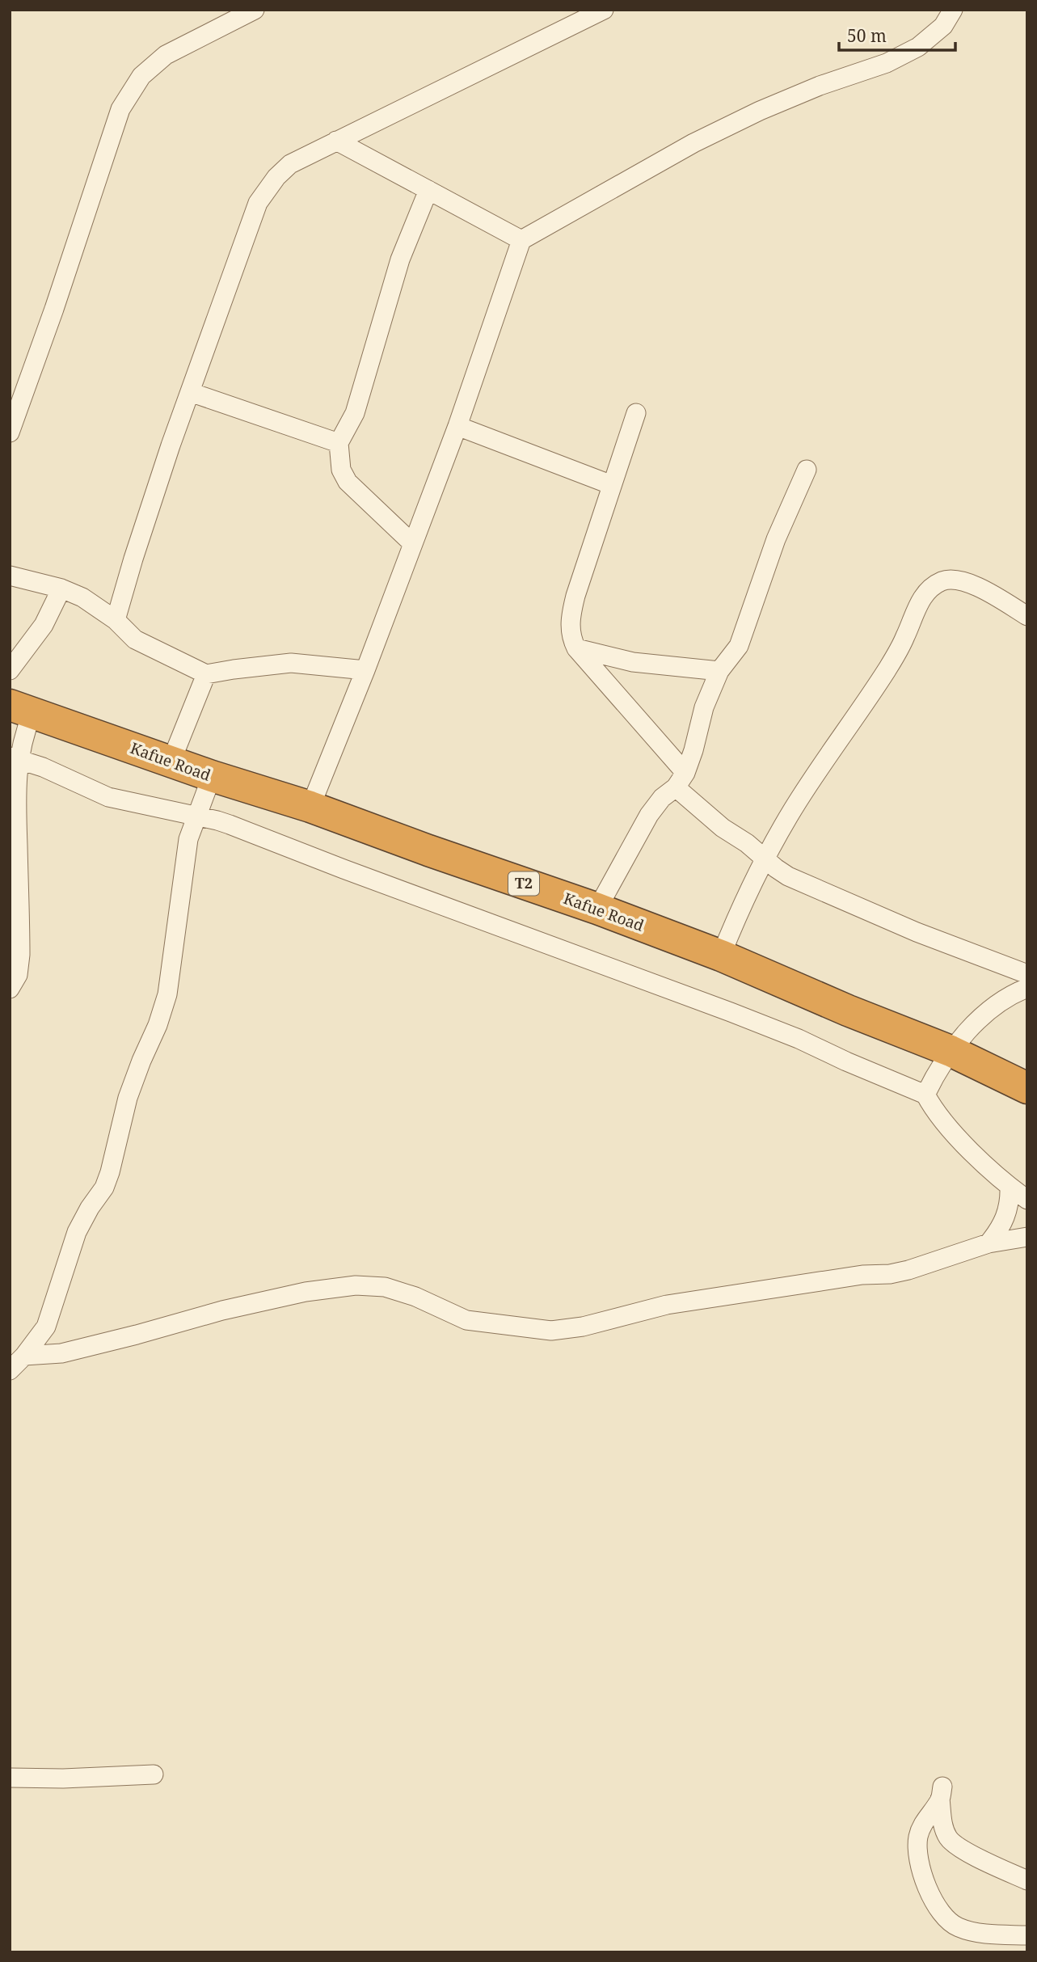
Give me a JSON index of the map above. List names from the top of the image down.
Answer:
{
  "streets": {
    "highway": ["Kafue Road", "T2"]
  },
  "scale_bar": "50 m"
}
